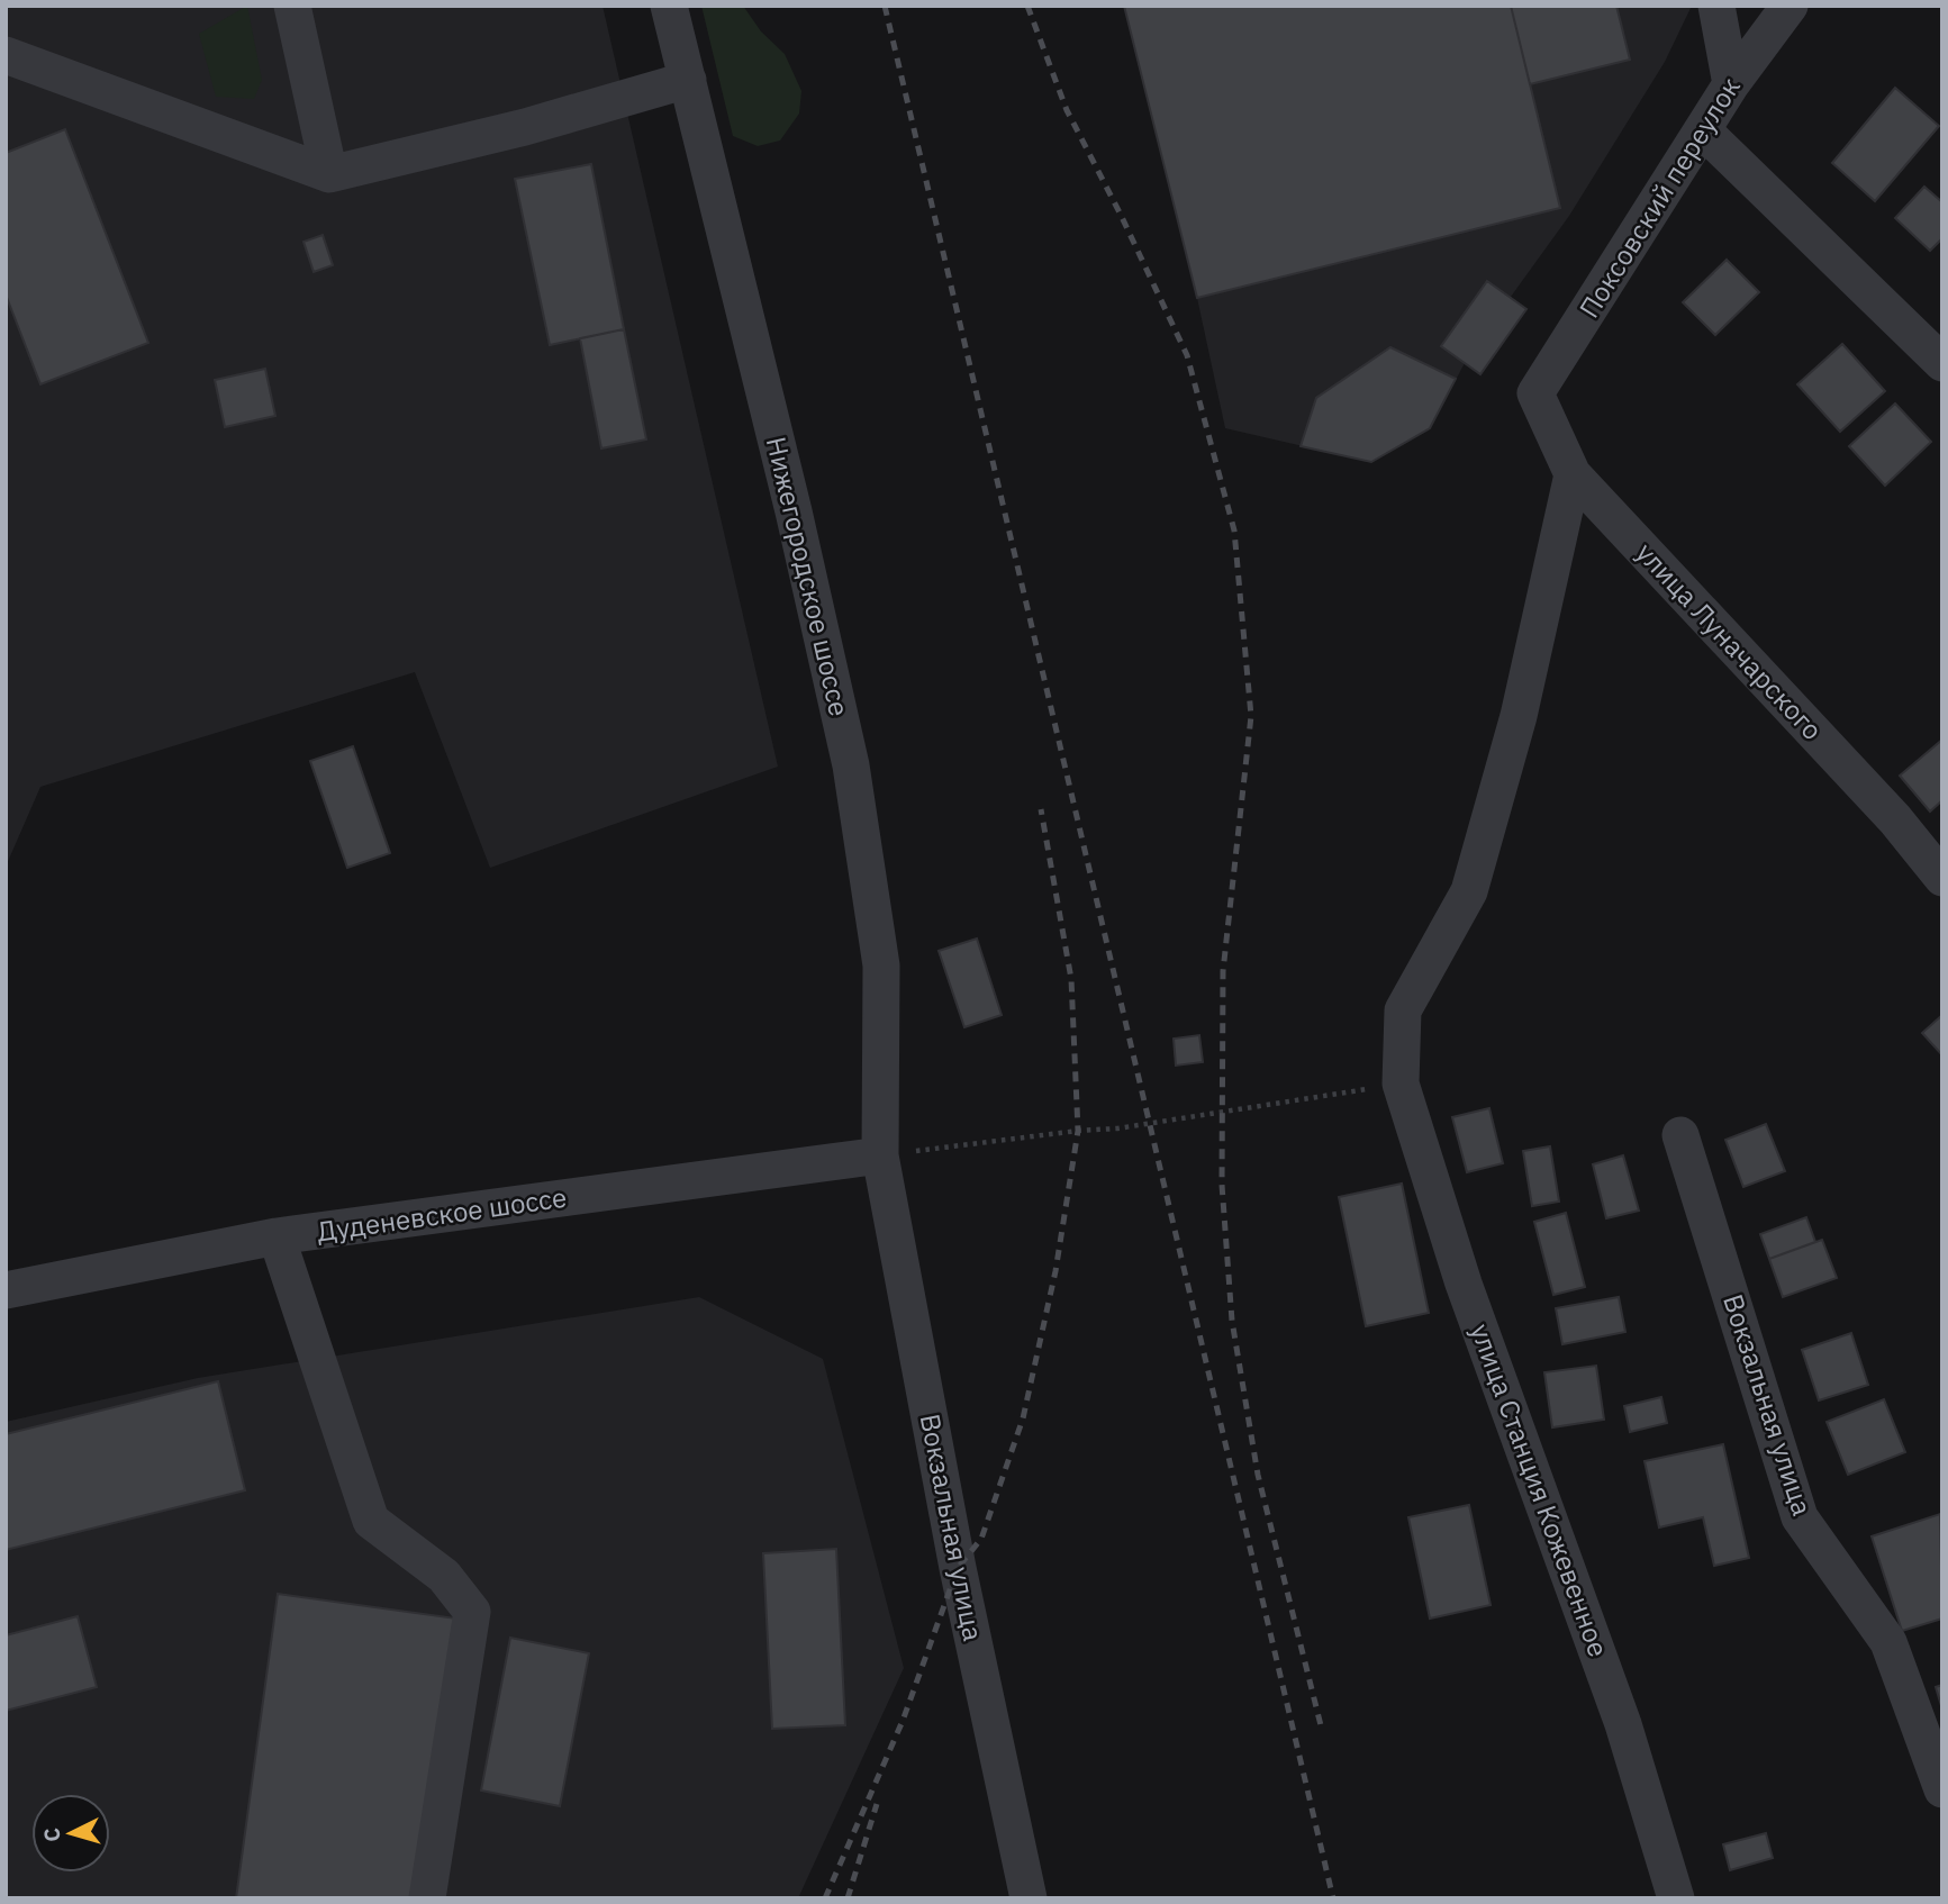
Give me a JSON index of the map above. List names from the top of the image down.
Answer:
{
  "streets": {
    "street": [
      "Поксовский переулок",
      "Нижегородское шоссе",
      "улица Луначарского",
      "Дуденевское шоссе",
      "Вокзальная улица",
      "улица Станция Кожевенное"
    ]
  },
  "crossings": [
    ["Поксовский переулок", "улица Луначарского"],
    ["Нижегородское шоссе", "Дуденевское шоссе"],
    ["Нижегородское шоссе", "Вокзальная улица"],
    ["улица Луначарского", "улица Станция Кожевенное"],
    ["Дуденевское шоссе", "Вокзальная улица"]
  ],
  "north": "left"
}
